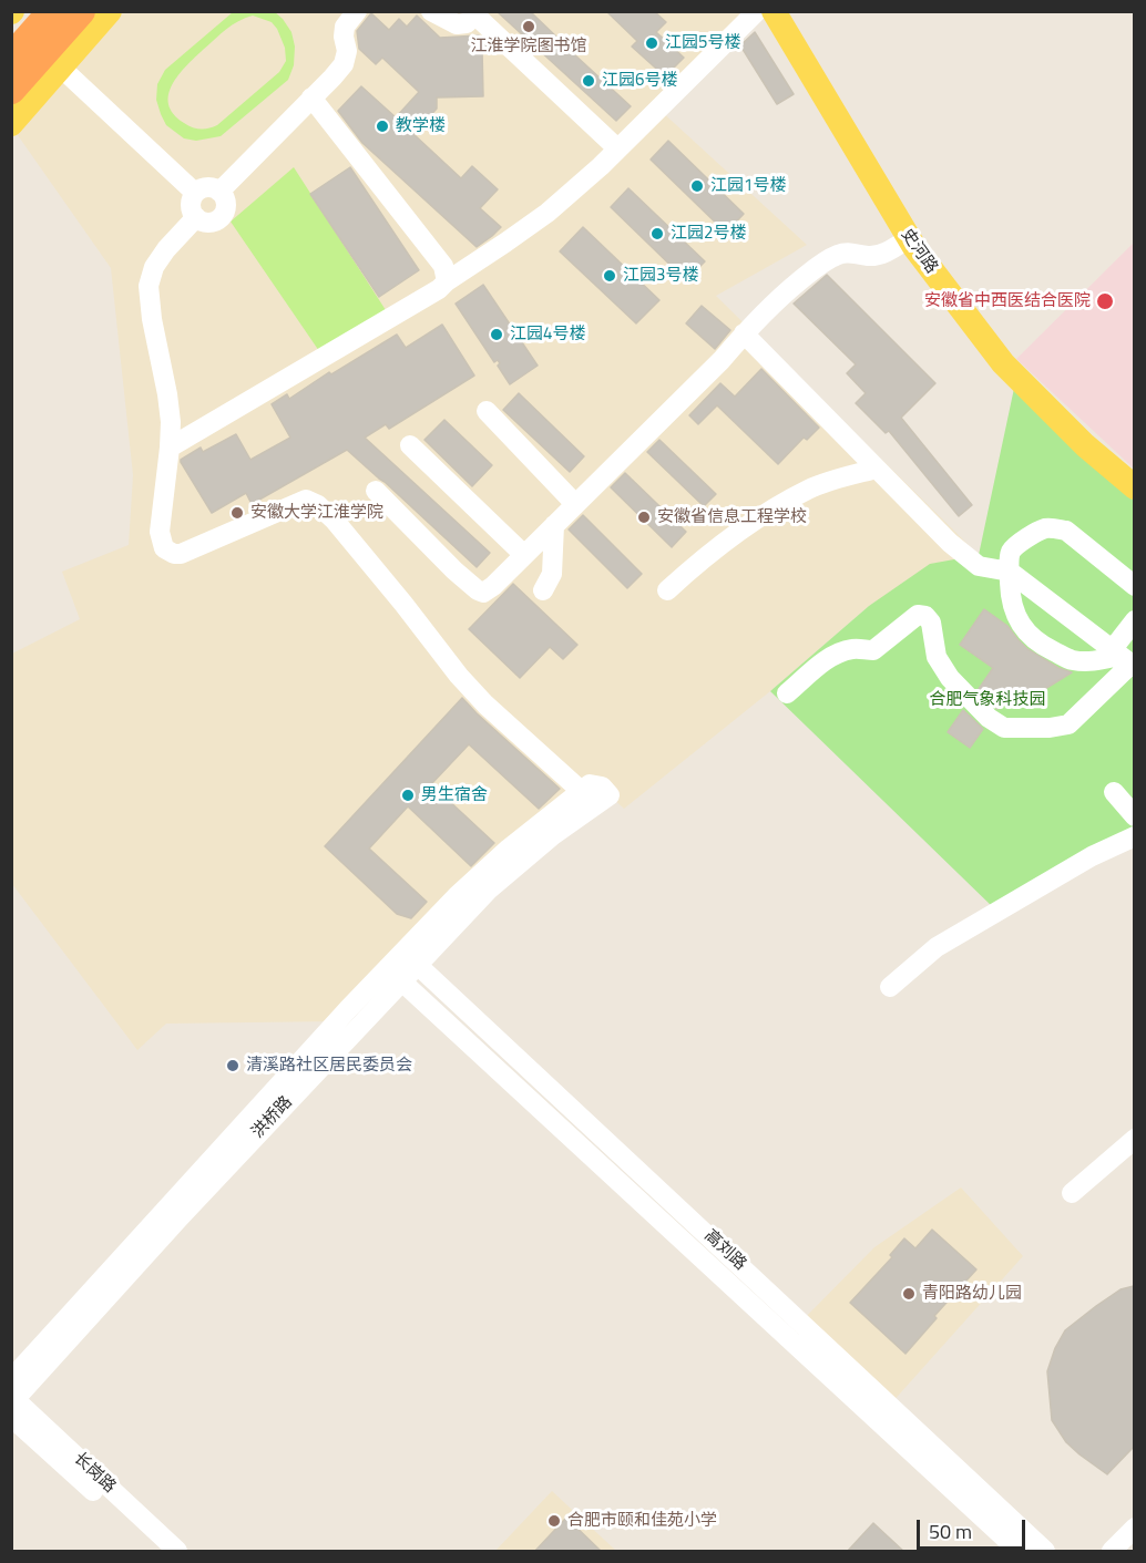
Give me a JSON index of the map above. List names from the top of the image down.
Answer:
{
  "streets": {
    "main road": ["史河路"],
    "street": ["洪桥路", "高刘路", "长岗路"]
  },
  "crossings": [
    ["洪桥路", "高刘路"],
    ["洪桥路", "长岗路"]
  ],
  "parks": ["合肥气象科技园"],
  "places": [
    "江淮学院图书馆",
    "江园5号楼",
    "江园6号楼",
    "教学楼",
    "江园1号楼",
    "江园2号楼",
    "江园3号楼",
    "安徽省中西医结合医院",
    "江园4号楼",
    "安徽大学江淮学院",
    "安徽省信息工程学校",
    "男生宿舍",
    "清溪路社区居民委员会",
    "青阳路幼儿园",
    "合肥市颐和佳苑小学"
  ],
  "scale_bar": "50 m"
}
